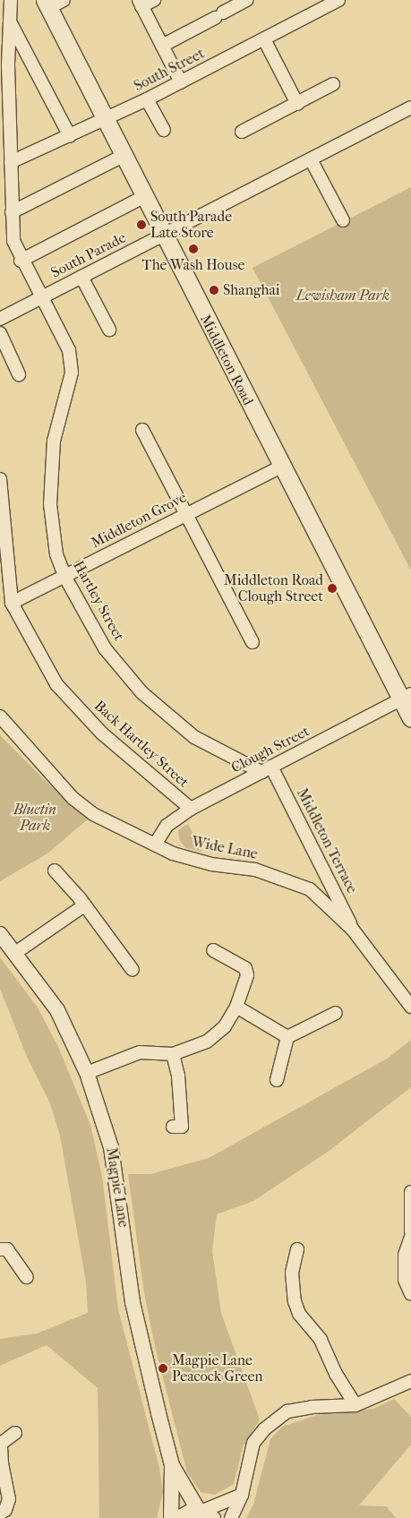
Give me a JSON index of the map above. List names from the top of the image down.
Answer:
{
  "streets": {
    "main road": ["Middleton Road"],
    "street": [
      "South Street",
      "South Parade",
      "Middleton Grove",
      "Hartley Street",
      "Back Hartley Street",
      "Clough Street",
      "Middleton Terrace",
      "Wide Lane",
      "Magpie Lane"
    ]
  },
  "crossings": [
    ["South Street", "Middleton Road"],
    ["South Street", "Hartley Street"],
    ["South Parade", "Middleton Road"],
    ["South Parade", "Hartley Street"],
    ["Middleton Road", "Middleton Grove"],
    ["Middleton Road", "Clough Street"],
    ["Middleton Grove", "Hartley Street"],
    ["Middleton Grove", "Back Hartley Street"],
    ["Hartley Street", "Clough Street"],
    ["Hartley Street", "Middleton Terrace"],
    ["Back Hartley Street", "Clough Street"],
    ["Clough Street", "Middleton Terrace"],
    ["Clough Street", "Wide Lane"],
    ["Middleton Terrace", "Wide Lane"]
  ],
  "parks": ["Lewisham Park", "Bluetin Park"],
  "places": [
    "South Parade Late Store",
    "The Wash House",
    "Shanghai",
    "Middleton Road Clough Street",
    "Magpie Lane Peacock Green"
  ]
}
